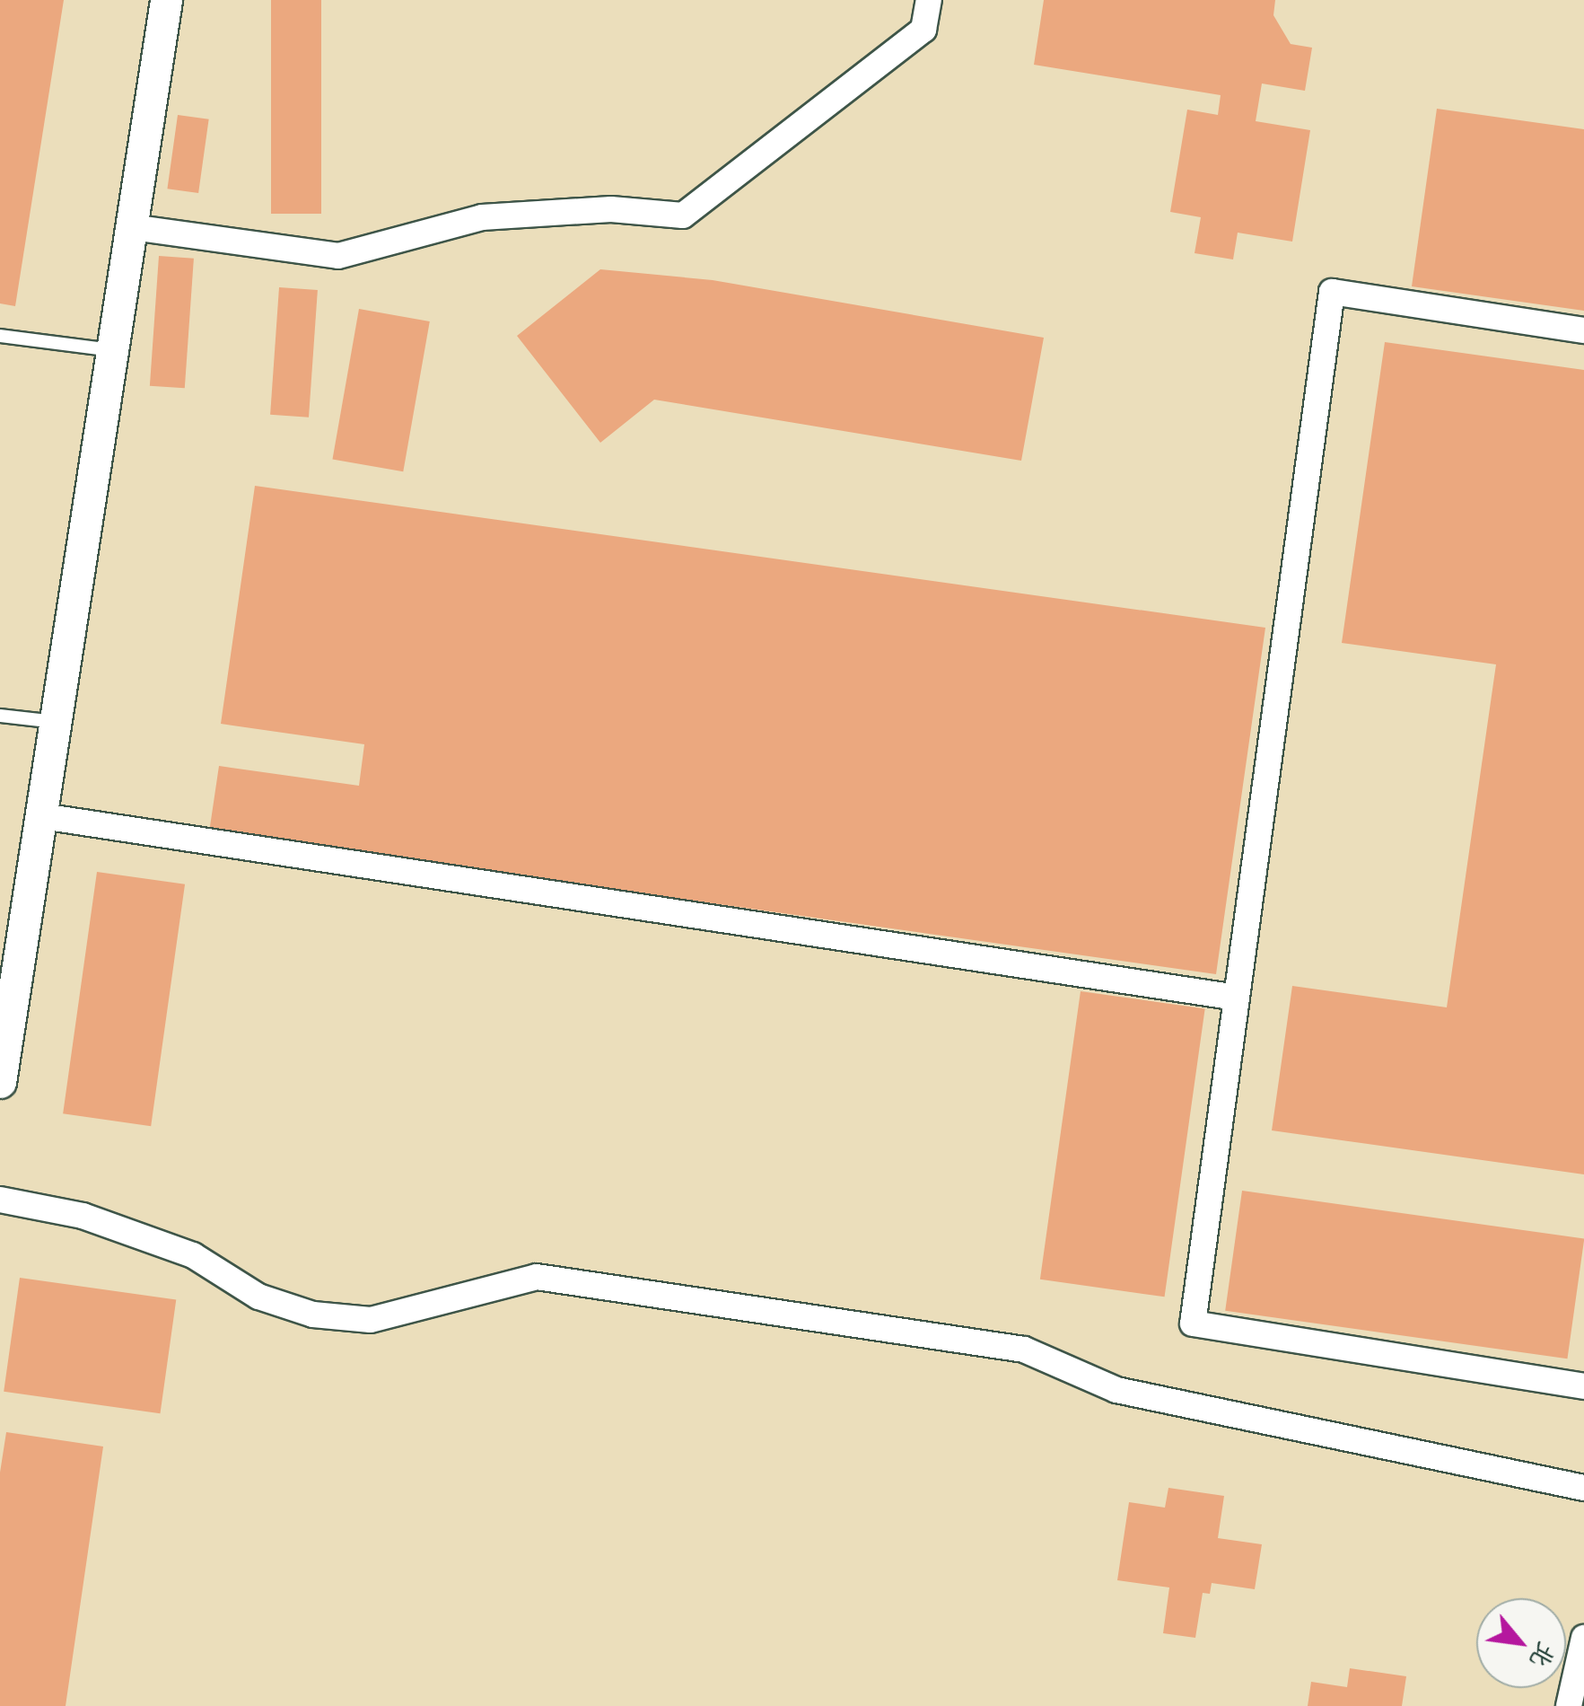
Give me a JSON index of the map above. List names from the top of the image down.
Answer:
{
  "north": "bottom right"
}
